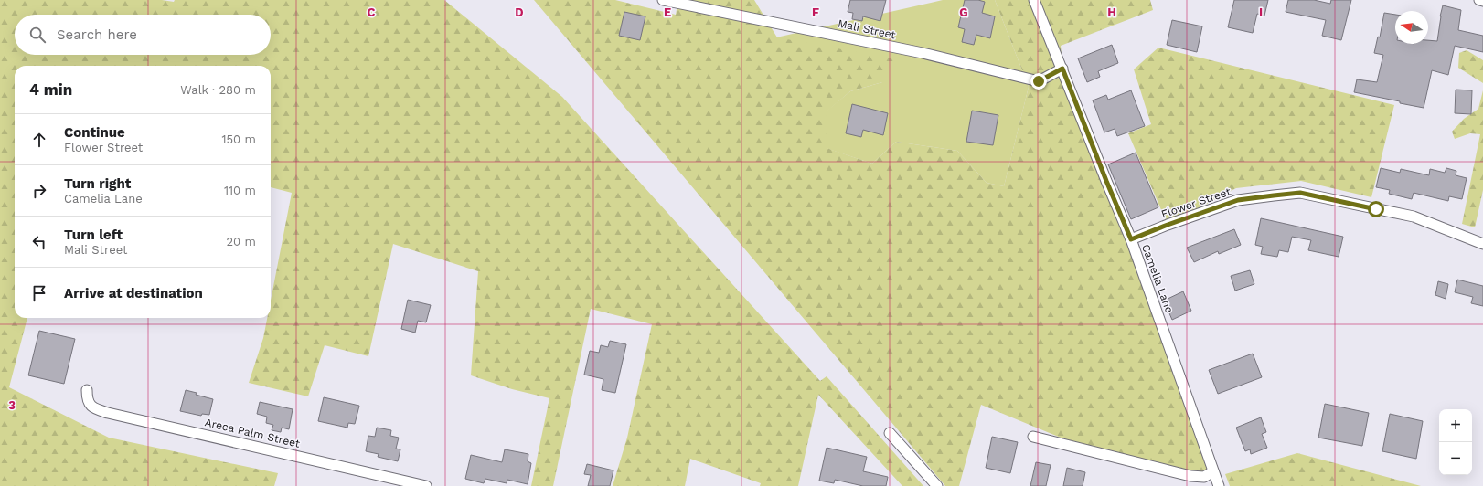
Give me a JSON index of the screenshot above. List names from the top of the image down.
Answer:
{
  "streets": {
    "street": [
      "Mali Street",
      "Flower Street",
      "Camelia Lane",
      "Areca Palm Street"
    ]
  },
  "crossings": [
    ["Mali Street", "Camelia Lane"],
    ["Flower Street", "Camelia Lane"]
  ],
  "north": "left",
  "page": {
    "search": "Search here",
    "heading": ["4 min", "Walk · 280 m"],
    "list": [
      ["Continue", "Flower Street", "150 m"],
      ["Turn right", "Camelia Lane", "110 m"],
      ["Turn left", "Mali Street", "20 m"],
      "Arrive at destination"
    ],
    "map_buttons": ["+", "−"]
  },
  "grid": {
    "columns": [
      "C",
      "D",
      "E",
      "F",
      "G",
      "H",
      "I"
    ],
    "rows": ["3"]
  }
}
